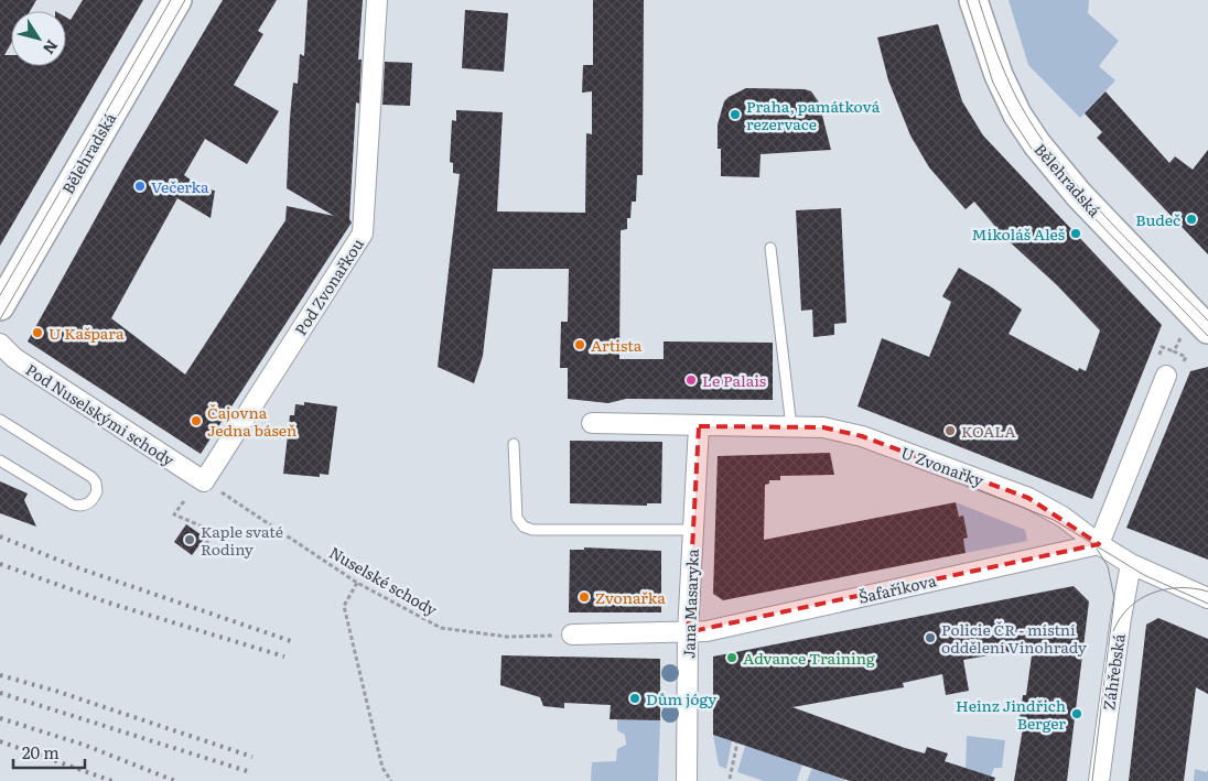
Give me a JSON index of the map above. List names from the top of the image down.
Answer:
{
  "streets": {
    "street": [
      "Bělehradská",
      "Pod Zvonařkou",
      "Pod Nuselskými schody",
      "U Zvonařky",
      "Šafaříkova",
      "Jana Masaryka",
      "Záhřebská"
    ],
    "path": ["Nuselské schody"]
  },
  "crossings": [
    ["Pod Zvonařkou", "Pod Nuselskými schody"],
    ["Pod Zvonařkou", "Nuselské schody"],
    ["Pod Nuselskými schody", "Nuselské schody"],
    ["U Zvonařky", "Šafaříkova"],
    ["U Zvonařky", "Jana Masaryka"],
    ["Nuselské schody", "Šafaříkova"],
    ["Šafaříkova", "Jana Masaryka"]
  ],
  "places": [
    "Praha, památková rezervace",
    "Večerka",
    "Budeč",
    "Mikoláš Aleš",
    "U Kašpara",
    "Artista",
    "Le Palais",
    "Čajovna Jedna báseň",
    "KOALA",
    "Kaple svaté Rodiny",
    "Zvonařka",
    "Policie ČR - místní oddělení Vinohrady",
    "Advance Training",
    "Dům jógy",
    "Heinz Jindřich Berger"
  ],
  "scale_bar": "20 m",
  "north": "bottom right"
}
